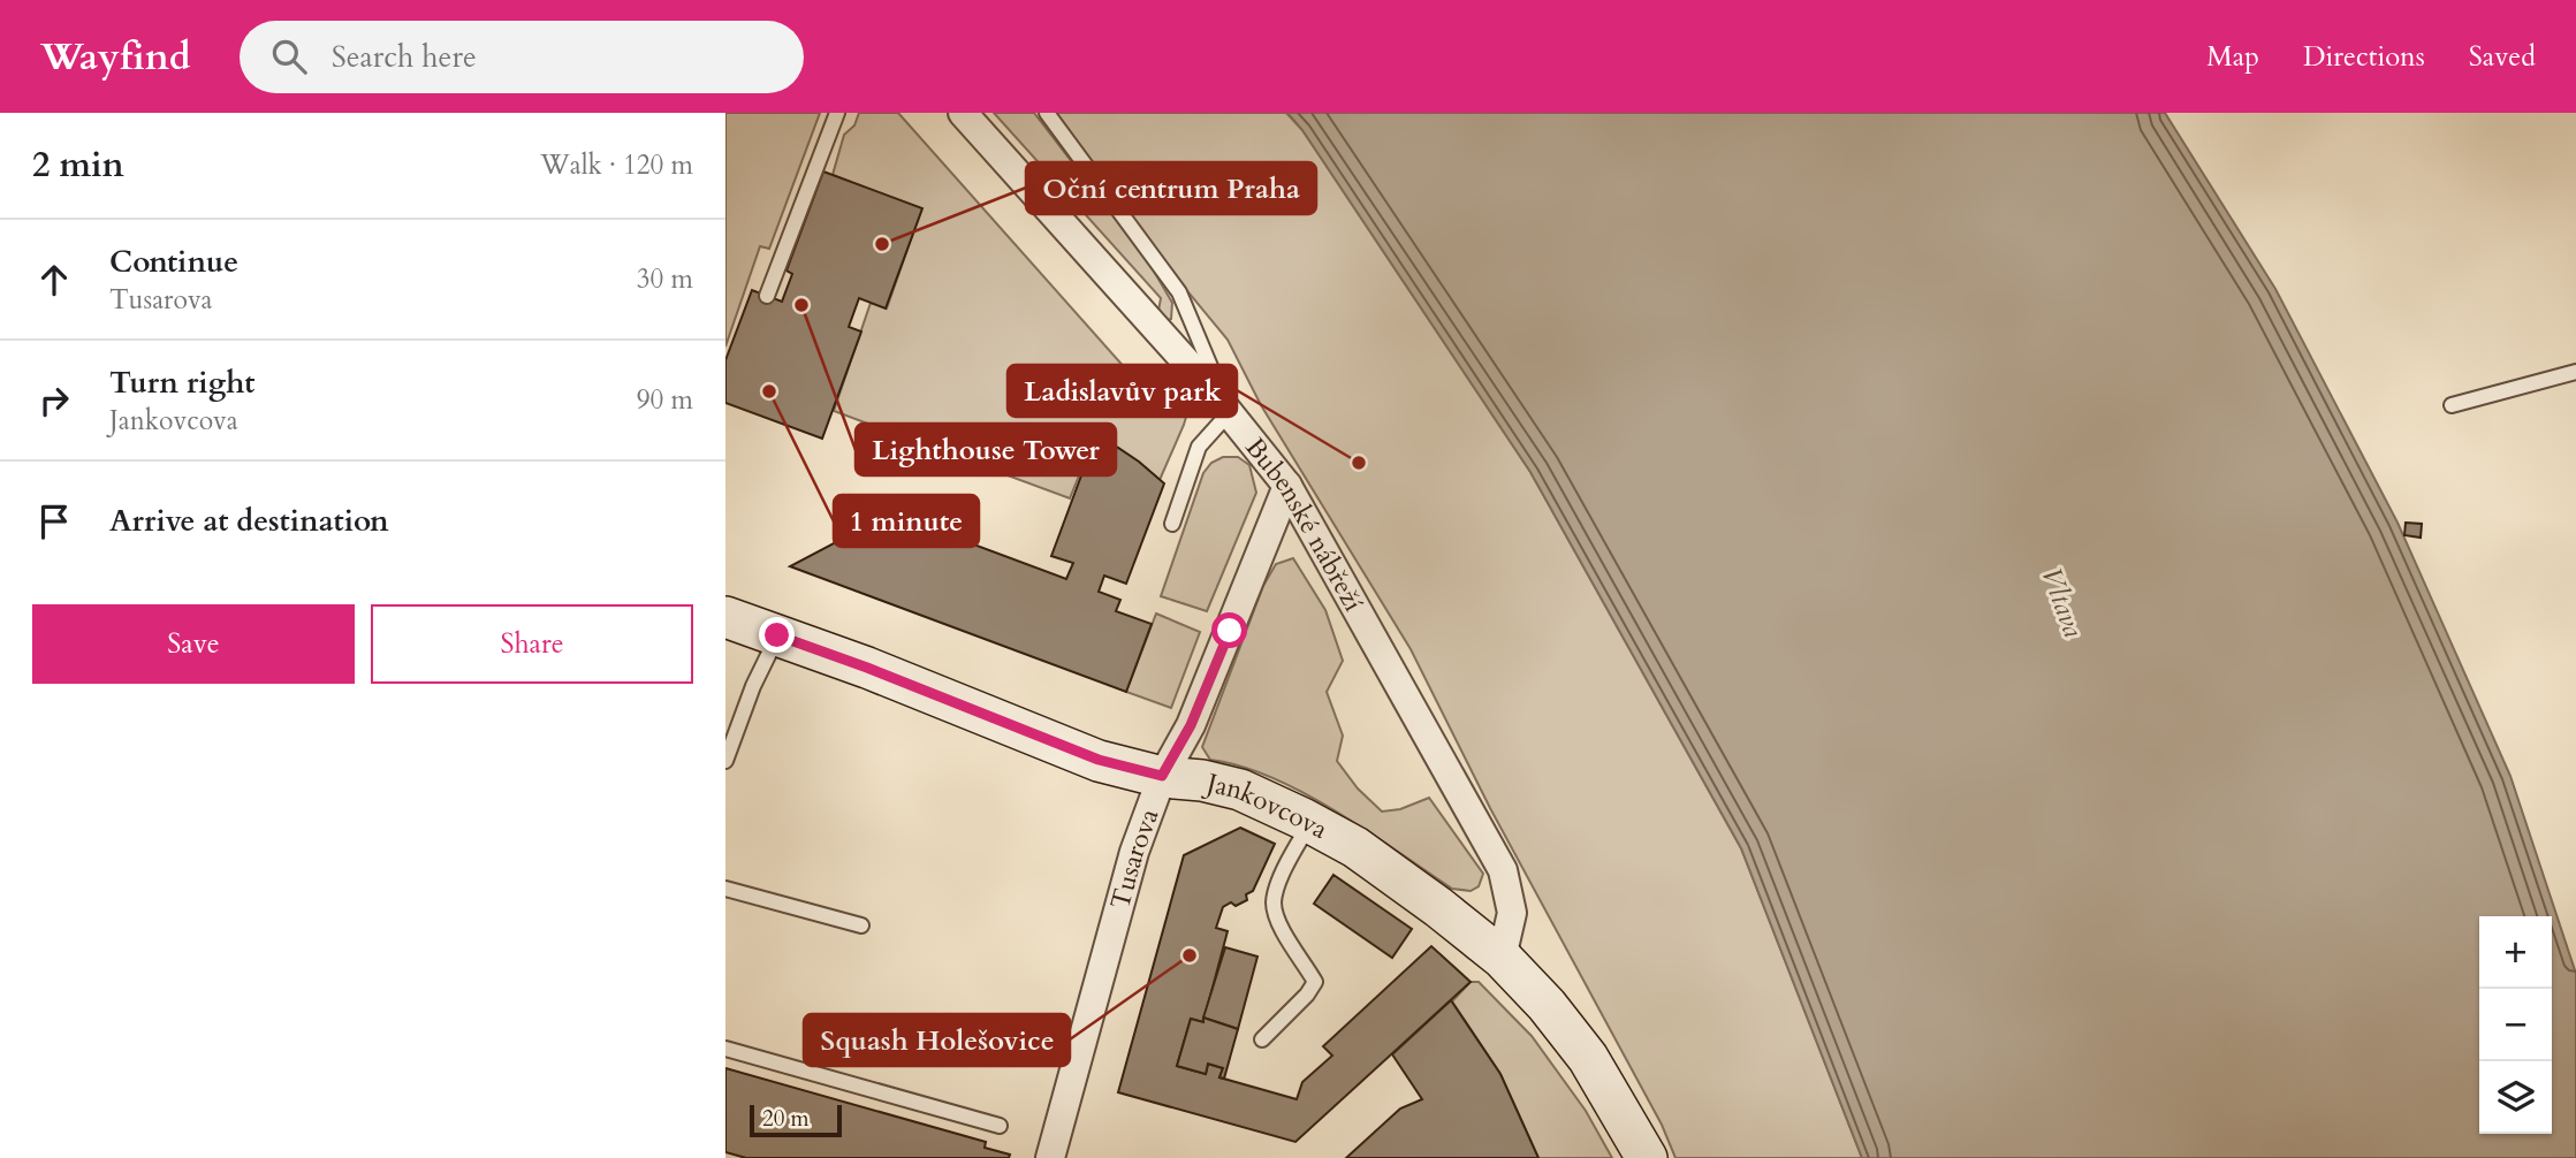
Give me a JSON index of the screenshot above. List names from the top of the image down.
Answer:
{
  "streets": {
    "street": ["Bubenské nábřeží", "Jankovcova", "Tusarova"]
  },
  "crossings": [
    ["Bubenské nábřeží", "Jankovcova"],
    ["Bubenské nábřeží", "Tusarova"],
    ["Jankovcova", "Tusarova"]
  ],
  "water": ["Vltava"],
  "places": [
    "Oční centrum Praha",
    "Lighthouse Tower",
    "1 minute",
    "Ladislavův park",
    "Squash Holešovice"
  ],
  "scale_bar": "20 m",
  "page": {
    "header": "Wayfind",
    "search": "Search here",
    "nav": ["Map", "Directions", "Saved"],
    "heading": ["2 min", "Walk · 120 m"],
    "list": [
      ["Continue", "Tusarova", "30 m"],
      ["Turn right", "Jankovcova", "90 m"],
      "Arrive at destination"
    ],
    "buttons": ["Save", "Share"],
    "map_buttons": ["+", "−"],
    "scale": "20 m"
  }
}
